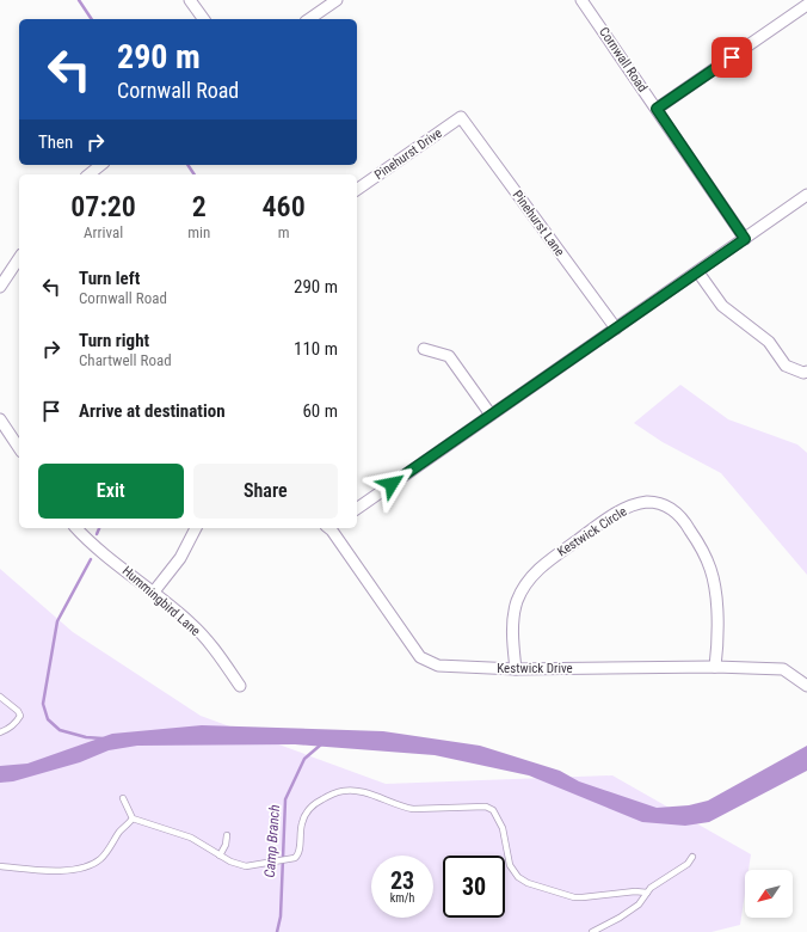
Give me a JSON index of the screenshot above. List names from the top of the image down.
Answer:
{
  "streets": {
    "street": [
      "Cornwall Road",
      "Pinehurst Drive",
      "Pinehurst Lane",
      "Kestwick Circle",
      "Hummingbird Lane",
      "Kestwick Drive"
    ]
  },
  "crossings": [
    ["Pinehurst Drive", "Pinehurst Lane"],
    ["Kestwick Circle", "Kestwick Drive"]
  ],
  "water": ["Camp Branch"],
  "north": "bottom left",
  "page": {
    "turn": ["290 m", "Cornwall Road"],
    "then": "Then",
    "eta": [
      "07:20",
      "Arrival",
      "2",
      "min",
      "460",
      "m"
    ],
    "list": [
      {
        "name": "Turn left",
        "note": "Cornwall Road",
        "value": "290 m"
      },
      {
        "name": "Turn right",
        "note": "Chartwell Road",
        "value": "110 m"
      },
      {
        "name": "Arrive at destination",
        "value": "60 m"
      }
    ],
    "buttons": ["Exit", "Share"],
    "speed": "23 km/h",
    "limit": "30"
  }
}
